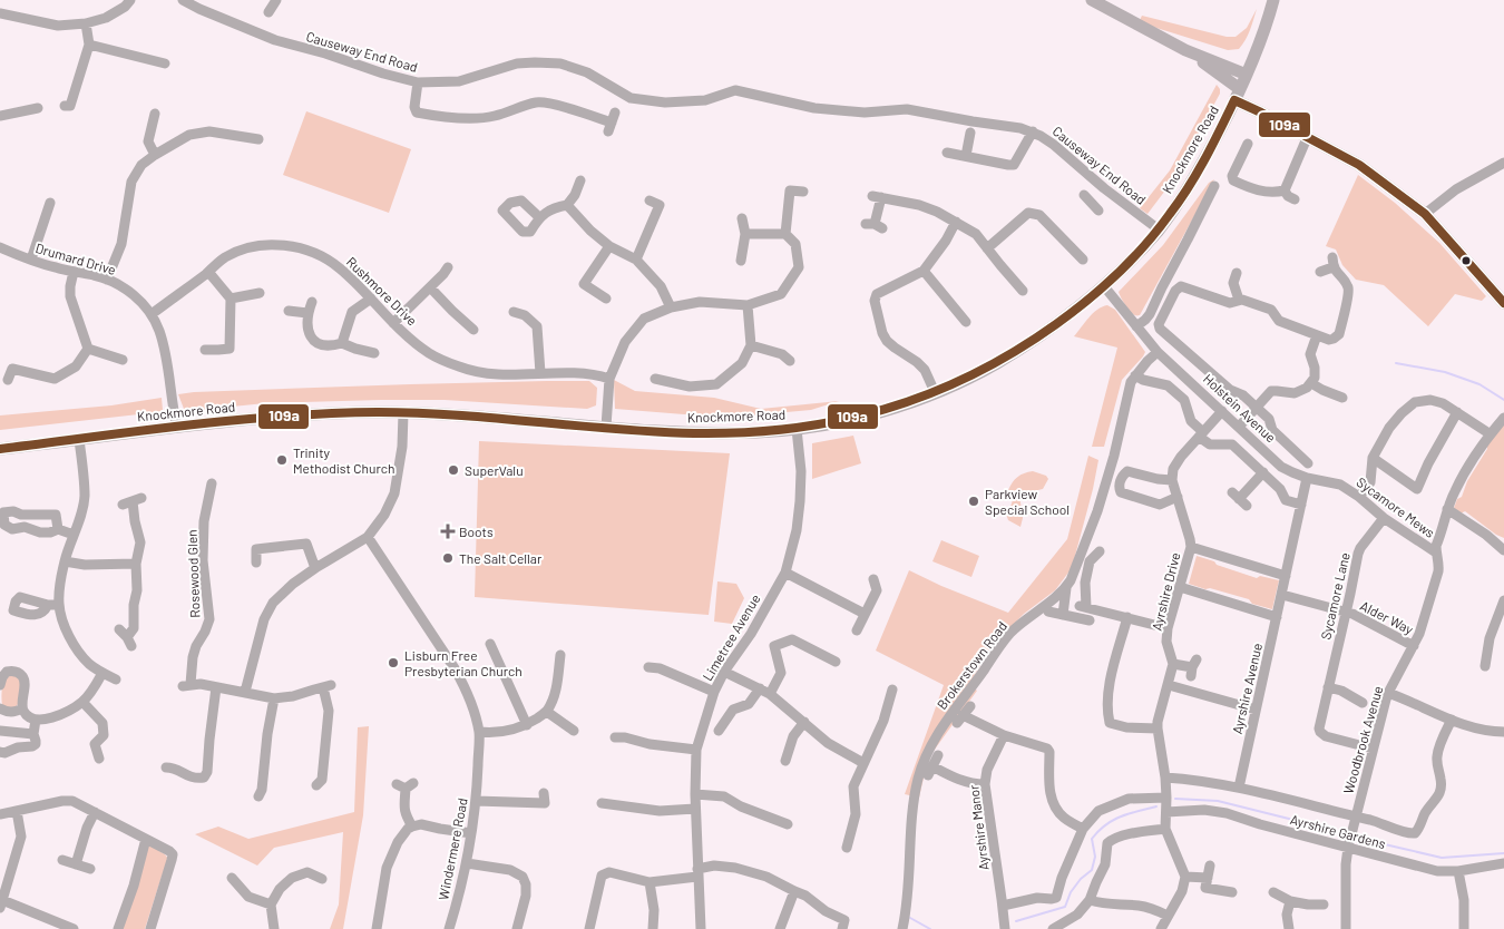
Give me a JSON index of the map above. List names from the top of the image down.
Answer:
{
  "streets": {
    "main road": ["Knockmore Road"],
    "street": [
      "Causeway End Road",
      "Drumard Drive",
      "Rushmore Drive",
      "Holstein Avenue",
      "Sycamore Mews",
      "Rosewood Glen",
      "Ayrshire Drive",
      "Sycamore Lane",
      "Alder Way",
      "Limetree Avenue",
      "Brokerstown Road",
      "Ayrshire Avenue",
      "Woodbrook Avenue",
      "Ayrshire Manor",
      "Ayrshire Gardens",
      "Windermere Road"
    ]
  },
  "crossings": [
    ["Causeway End Road", "Knockmore Road"],
    ["Knockmore Road", "Drumard Drive"],
    ["Knockmore Road", "Limetree Avenue"],
    ["Drumard Drive", "Rushmore Drive"],
    ["Holstein Avenue", "Sycamore Mews"],
    ["Holstein Avenue", "Brokerstown Road"],
    ["Holstein Avenue", "Ayrshire Avenue"],
    ["Sycamore Mews", "Sycamore Lane"],
    ["Sycamore Mews", "Ayrshire Avenue"],
    ["Sycamore Mews", "Woodbrook Avenue"],
    ["Sycamore Lane", "Alder Way"],
    ["Sycamore Lane", "Woodbrook Avenue"],
    ["Alder Way", "Ayrshire Avenue"],
    ["Alder Way", "Woodbrook Avenue"],
    ["Woodbrook Avenue", "Ayrshire Gardens"]
  ],
  "places": {
    "other": [
      "Trinity Methodist Church",
      "SuperValu",
      "Parkview Special School",
      "The Salt Cellar",
      "Lisburn Free Presbyterian Church"
    ],
    "health": ["Boots"]
  },
  "lines": ["transit line 109a"]
}
